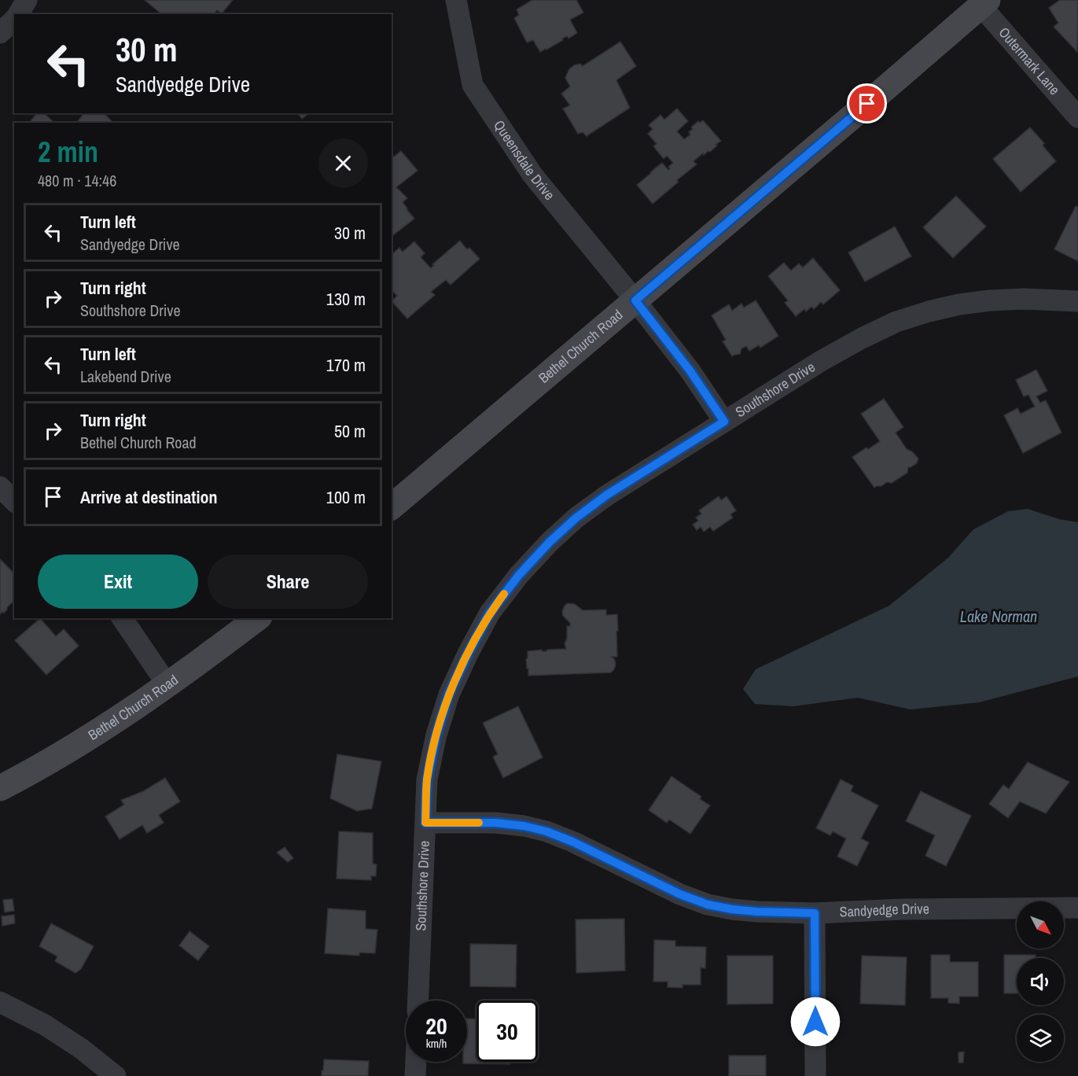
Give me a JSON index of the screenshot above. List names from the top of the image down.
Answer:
{
  "streets": {
    "street": [
      "Outermark Lane",
      "Queensdale Drive",
      "Bethel Church Road",
      "Southshore Drive",
      "Sandyedge Drive"
    ]
  },
  "crossings": [
    ["Outermark Lane", "Bethel Church Road"],
    ["Queensdale Drive", "Bethel Church Road"],
    ["Queensdale Drive", "Southshore Drive"],
    ["Southshore Drive", "Sandyedge Drive"]
  ],
  "water": ["Lake Norman"],
  "north": "bottom right",
  "page": {
    "turn": ["30 m", "Sandyedge Drive"],
    "heading": ["2 min", "480 m · 14:46"],
    "list": [
      {
        "name": "Turn left",
        "note": "Sandyedge Drive",
        "value": "30 m"
      },
      {
        "name": "Turn right",
        "note": "Southshore Drive",
        "value": "130 m"
      },
      {
        "name": "Turn left",
        "note": "Lakebend Drive",
        "value": "170 m"
      },
      {
        "name": "Turn right",
        "note": "Bethel Church Road",
        "value": "50 m"
      },
      {
        "name": "Arrive at destination",
        "value": "100 m"
      }
    ],
    "buttons": ["Exit", "Share"],
    "speed": "20 km/h",
    "limit": "30"
  }
}
